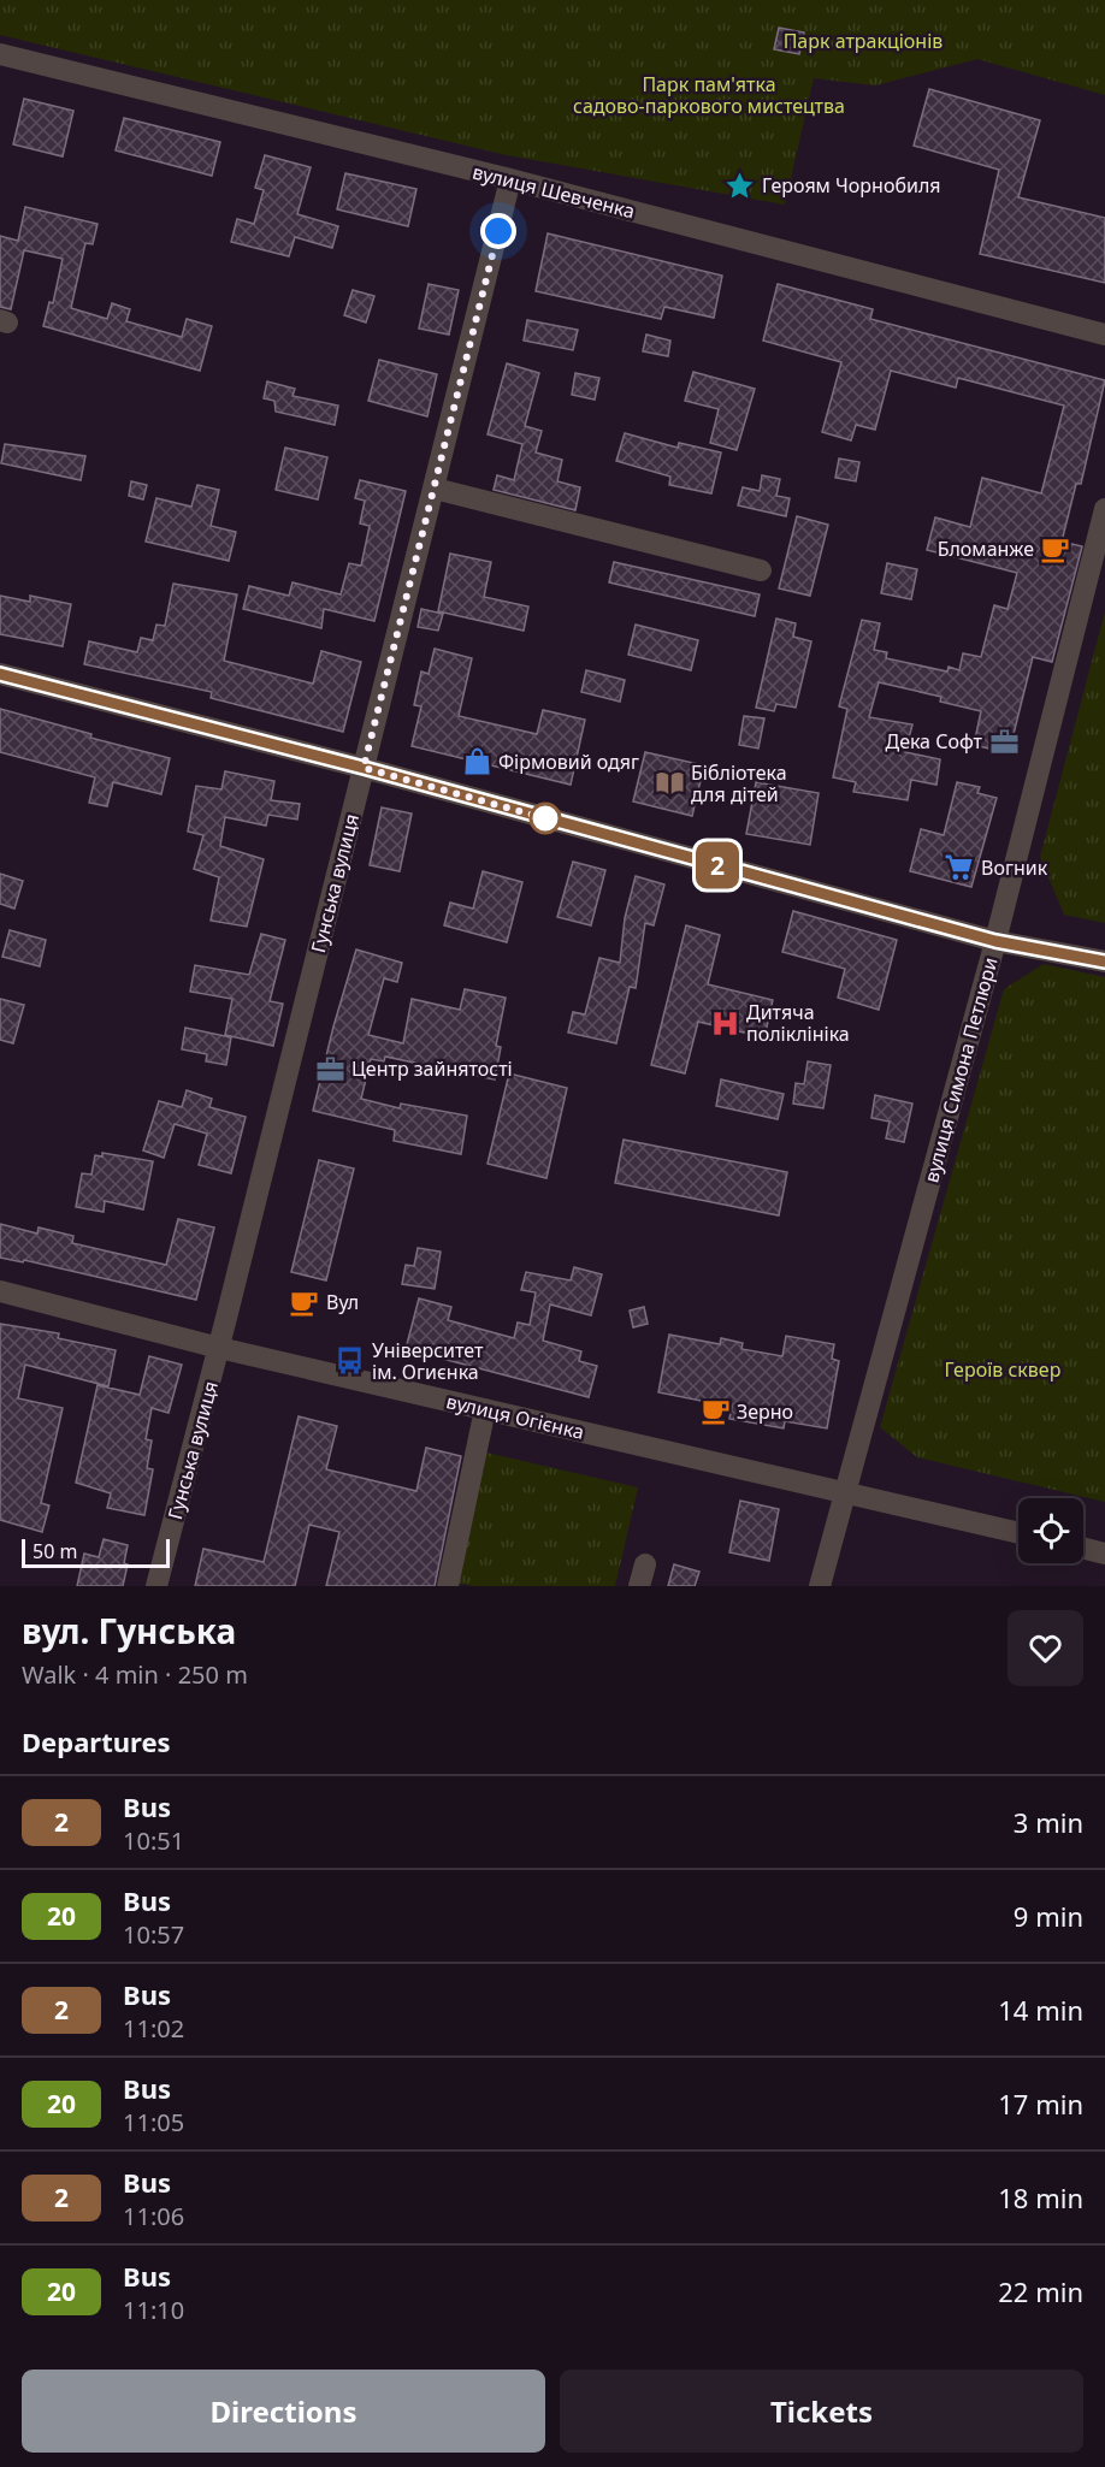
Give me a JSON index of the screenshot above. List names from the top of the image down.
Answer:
{
  "streets": {
    "street": [
      "вулиця Шевченка",
      "Гунська вулиця",
      "вулиця Симона Петлюри",
      "вулиця Огієнка"
    ]
  },
  "crossings": [
    ["вулиця Шевченка", "Гунська вулиця"],
    ["Гунська вулиця", "вулиця Огієнка"],
    ["вулиця Симона Петлюри", "вулиця Огієнка"]
  ],
  "parks": ["Парк атракціонів", "Парк пам'ятка садово-паркового мистецтва", "Героїв сквер"],
  "places": {
    "place": ["Героям Чорнобиля"],
    "cafe": ["Бломанже", "Вул", "Зерно"],
    "office": ["Дека Софт", "Центр зайнятості"],
    "shop": ["Фірмовий одяг"],
    "library": ["Бібліотека для дітей"],
    "supermarket": ["Вогник"],
    "hospital": ["Дитяча поліклініка"],
    "bus stop": ["Університет ім. Огиєнка"]
  },
  "lines": ["bus line 2"],
  "scale_bar": "50 m",
  "page": {
    "on_map": "2",
    "scale": "50 m",
    "heading": [
      ["вул. Гунська", "Walk · 4 min · 250 m"],
      "Departures"
    ],
    "list": [
      {
        "mark": "2",
        "name": "Bus",
        "note": "10:51",
        "value": "3 min"
      },
      {
        "mark": "20",
        "name": "Bus",
        "note": "10:57",
        "value": "9 min"
      },
      {
        "mark": "2",
        "name": "Bus",
        "note": "11:02",
        "value": "14 min"
      },
      {
        "mark": "20",
        "name": "Bus",
        "note": "11:05",
        "value": "17 min"
      },
      {
        "mark": "2",
        "name": "Bus",
        "note": "11:06",
        "value": "18 min"
      },
      {
        "mark": "20",
        "name": "Bus",
        "note": "11:10",
        "value": "22 min"
      }
    ],
    "buttons": ["Directions", "Tickets"]
  }
}
